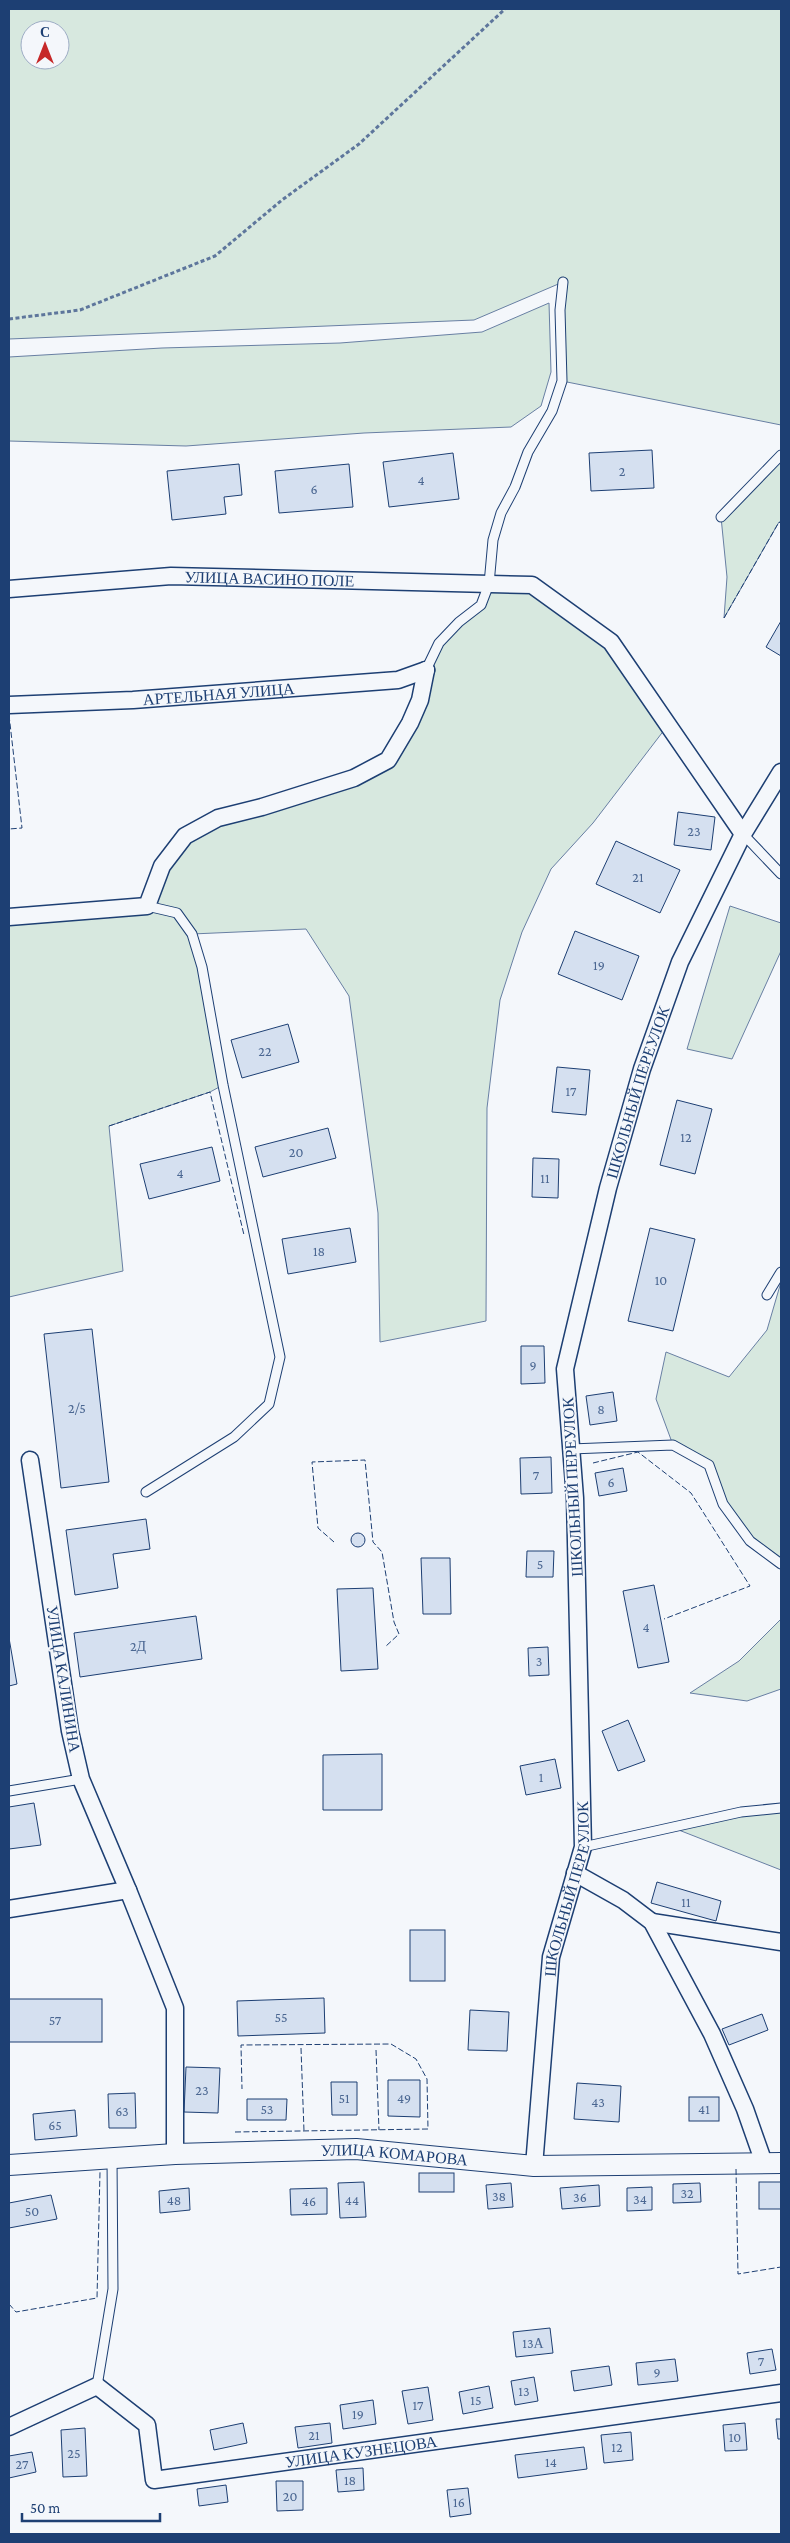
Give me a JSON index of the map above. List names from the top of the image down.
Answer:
{
  "streets": {
    "street": [
      "УЛИЦА ВАСИНО ПОЛЕ",
      "АРТЕЛЬНАЯ УЛИЦА",
      "ШКОЛЬНЫЙ ПЕРЕУЛОК",
      "УЛИЦА КАЛИНИНА",
      "УЛИЦА КОМАРОВА",
      "УЛИЦА КУЗНЕЦОВА"
    ]
  },
  "crossings": [
    ["УЛИЦА ВАСИНО ПОЛЕ", "ШКОЛЬНЫЙ ПЕРЕУЛОК"],
    ["ШКОЛЬНЫЙ ПЕРЕУЛОК", "УЛИЦА КОМАРОВА"],
    ["УЛИЦА КАЛИНИНА", "УЛИЦА КОМАРОВА"]
  ],
  "house_numbers": [
    "2",
    "4",
    "6",
    "23",
    "21",
    "19",
    "22",
    "17",
    "12",
    "20",
    "4",
    "11",
    "18",
    "10",
    "9",
    "2/5",
    "8",
    "7",
    "6",
    "5",
    "4",
    "2Д",
    "3",
    "1",
    "11",
    "55",
    "57",
    "23",
    "51",
    "49",
    "43",
    "53",
    "41",
    "63",
    "65",
    "32",
    "38",
    "36",
    "34",
    "48",
    "44",
    "46",
    "50",
    "13А",
    "7",
    "9",
    "13",
    "15",
    "17",
    "19",
    "21",
    "10",
    "12",
    "25",
    "14",
    "27",
    "18",
    "20",
    "16"
  ],
  "scale_bar": "50 m",
  "north": "top"
}
